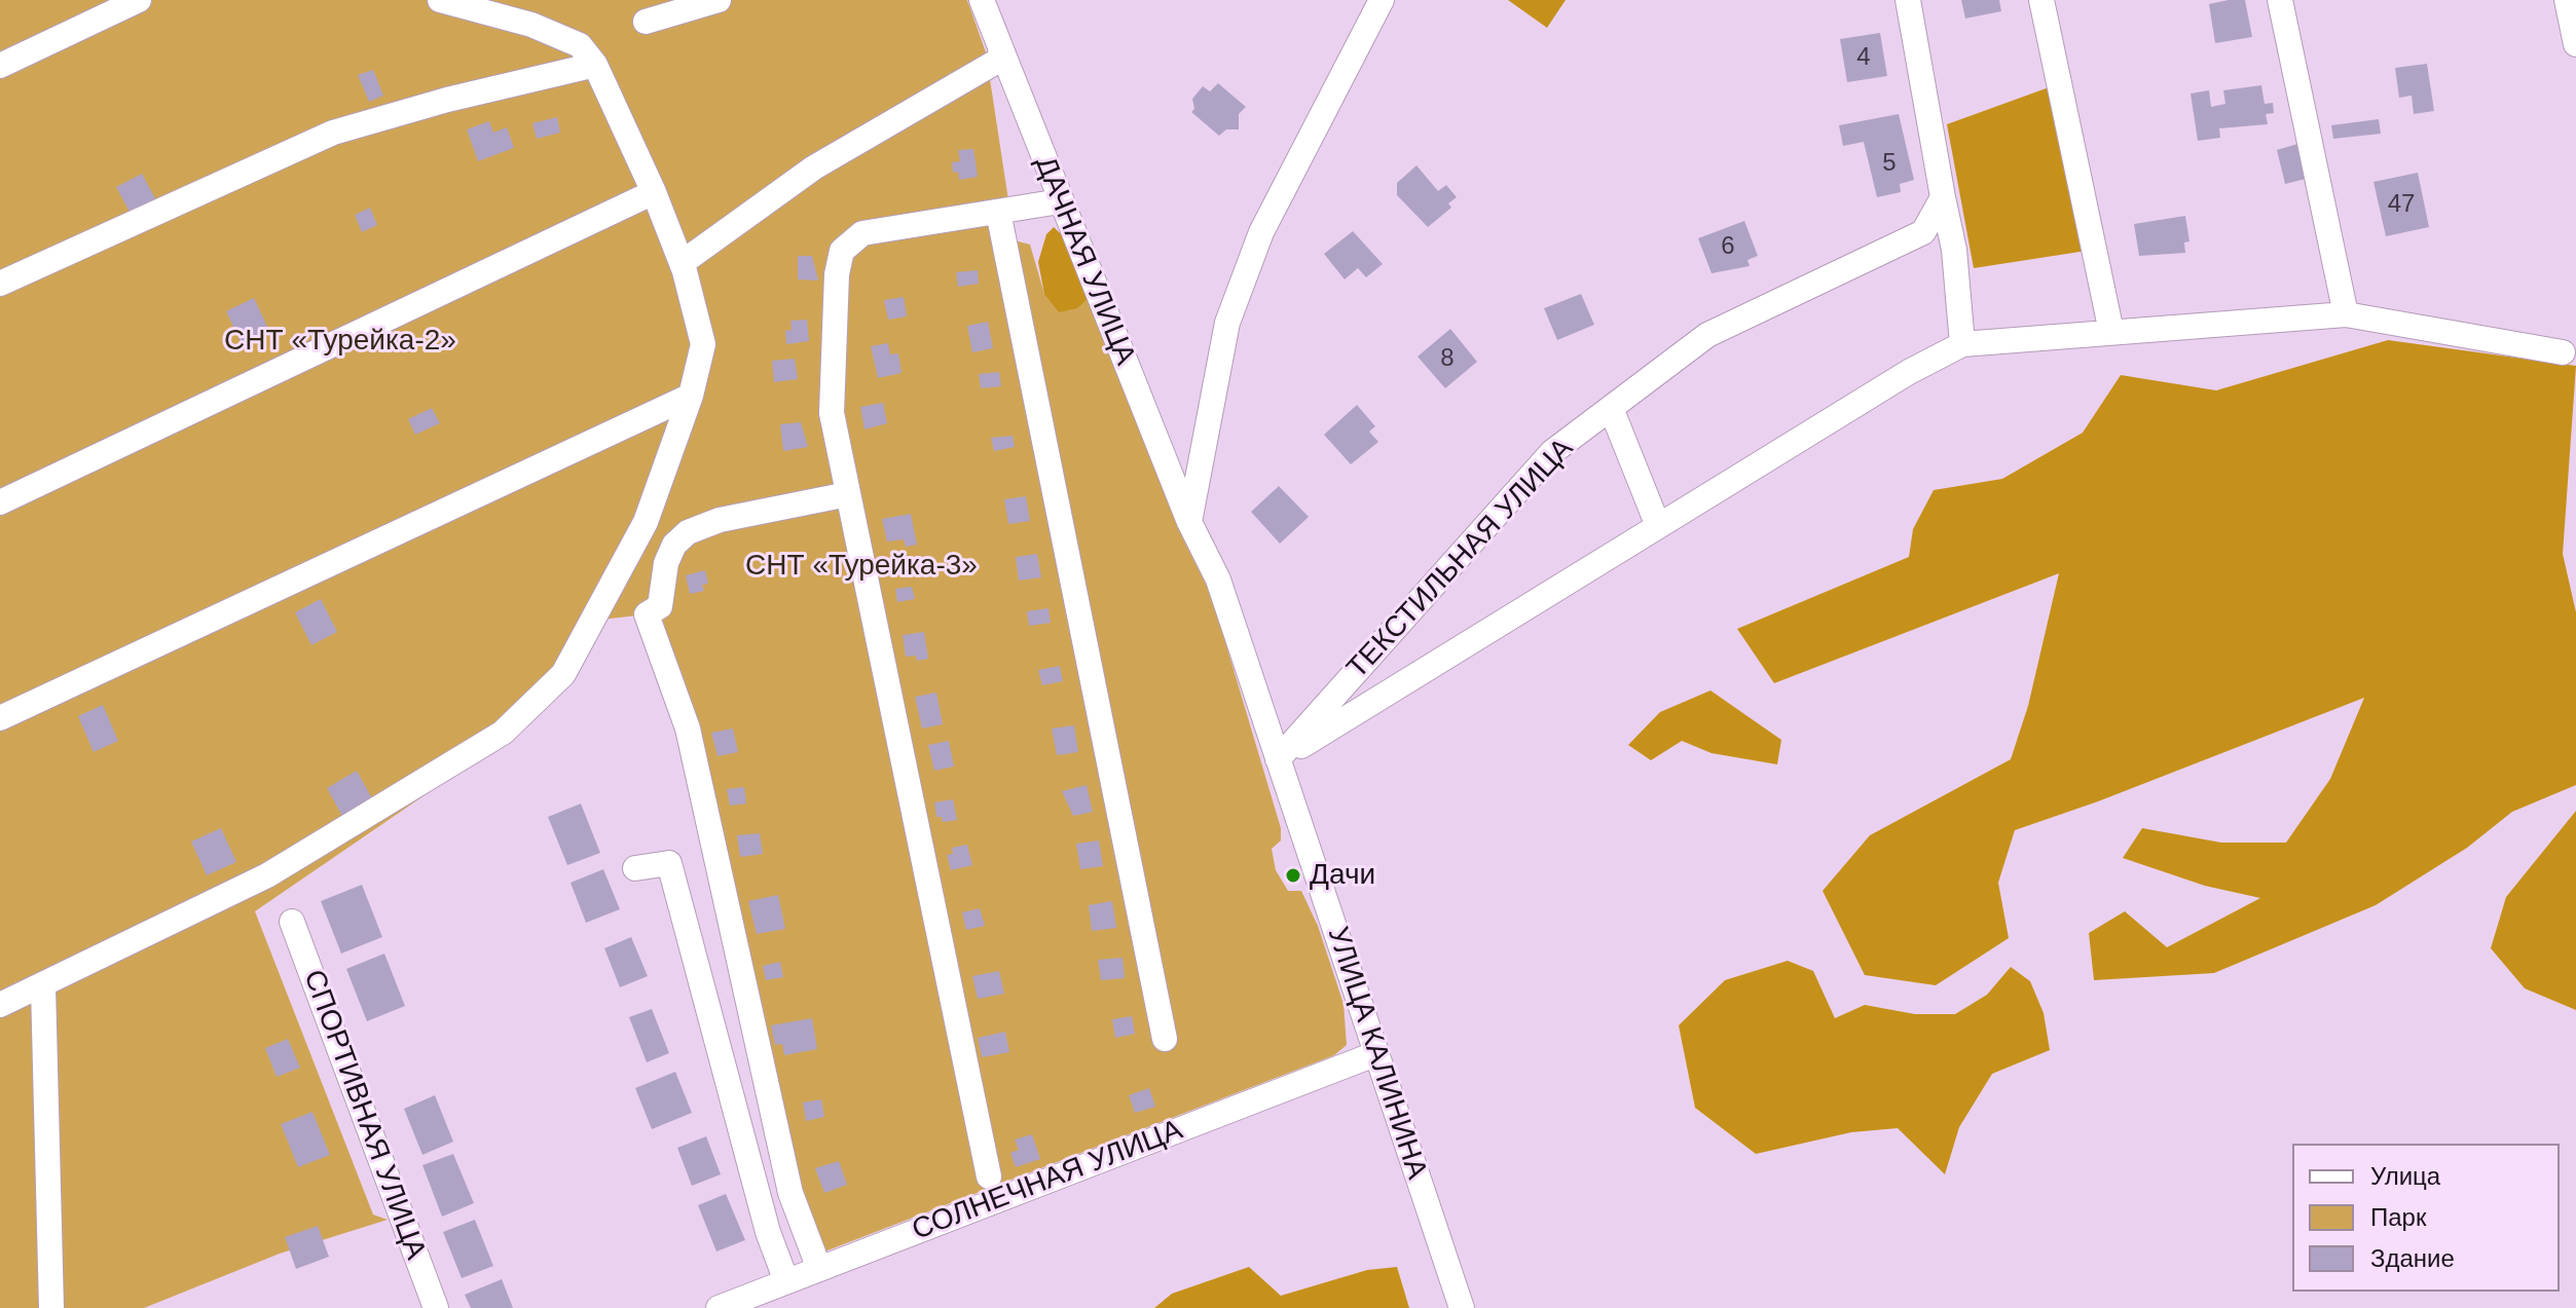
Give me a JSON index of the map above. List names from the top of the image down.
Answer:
{
  "streets": {
    "street": [
      "ДАЧНАЯ УЛИЦА",
      "ТЕКСТИЛЬНАЯ УЛИЦА",
      "УЛИЦА КАЛИНИНА",
      "СПОРТИВНАЯ УЛИЦА",
      "СОЛНЕЧНАЯ УЛИЦА"
    ]
  },
  "crossings": [
    ["ДАЧНАЯ УЛИЦА", "УЛИЦА КАЛИНИНА"],
    ["ТЕКСТИЛЬНАЯ УЛИЦА", "УЛИЦА КАЛИНИНА"],
    ["УЛИЦА КАЛИНИНА", "СОЛНЕЧНАЯ УЛИЦА"]
  ],
  "parks": ["СНТ «Турейка-2»", "СНТ «Турейка-3»"],
  "places": ["Дачи"],
  "house_numbers": [
    "4",
    "5",
    "47",
    "6",
    "8"
  ],
  "legend": ["Улица", "Парк", "Здание"]
}
